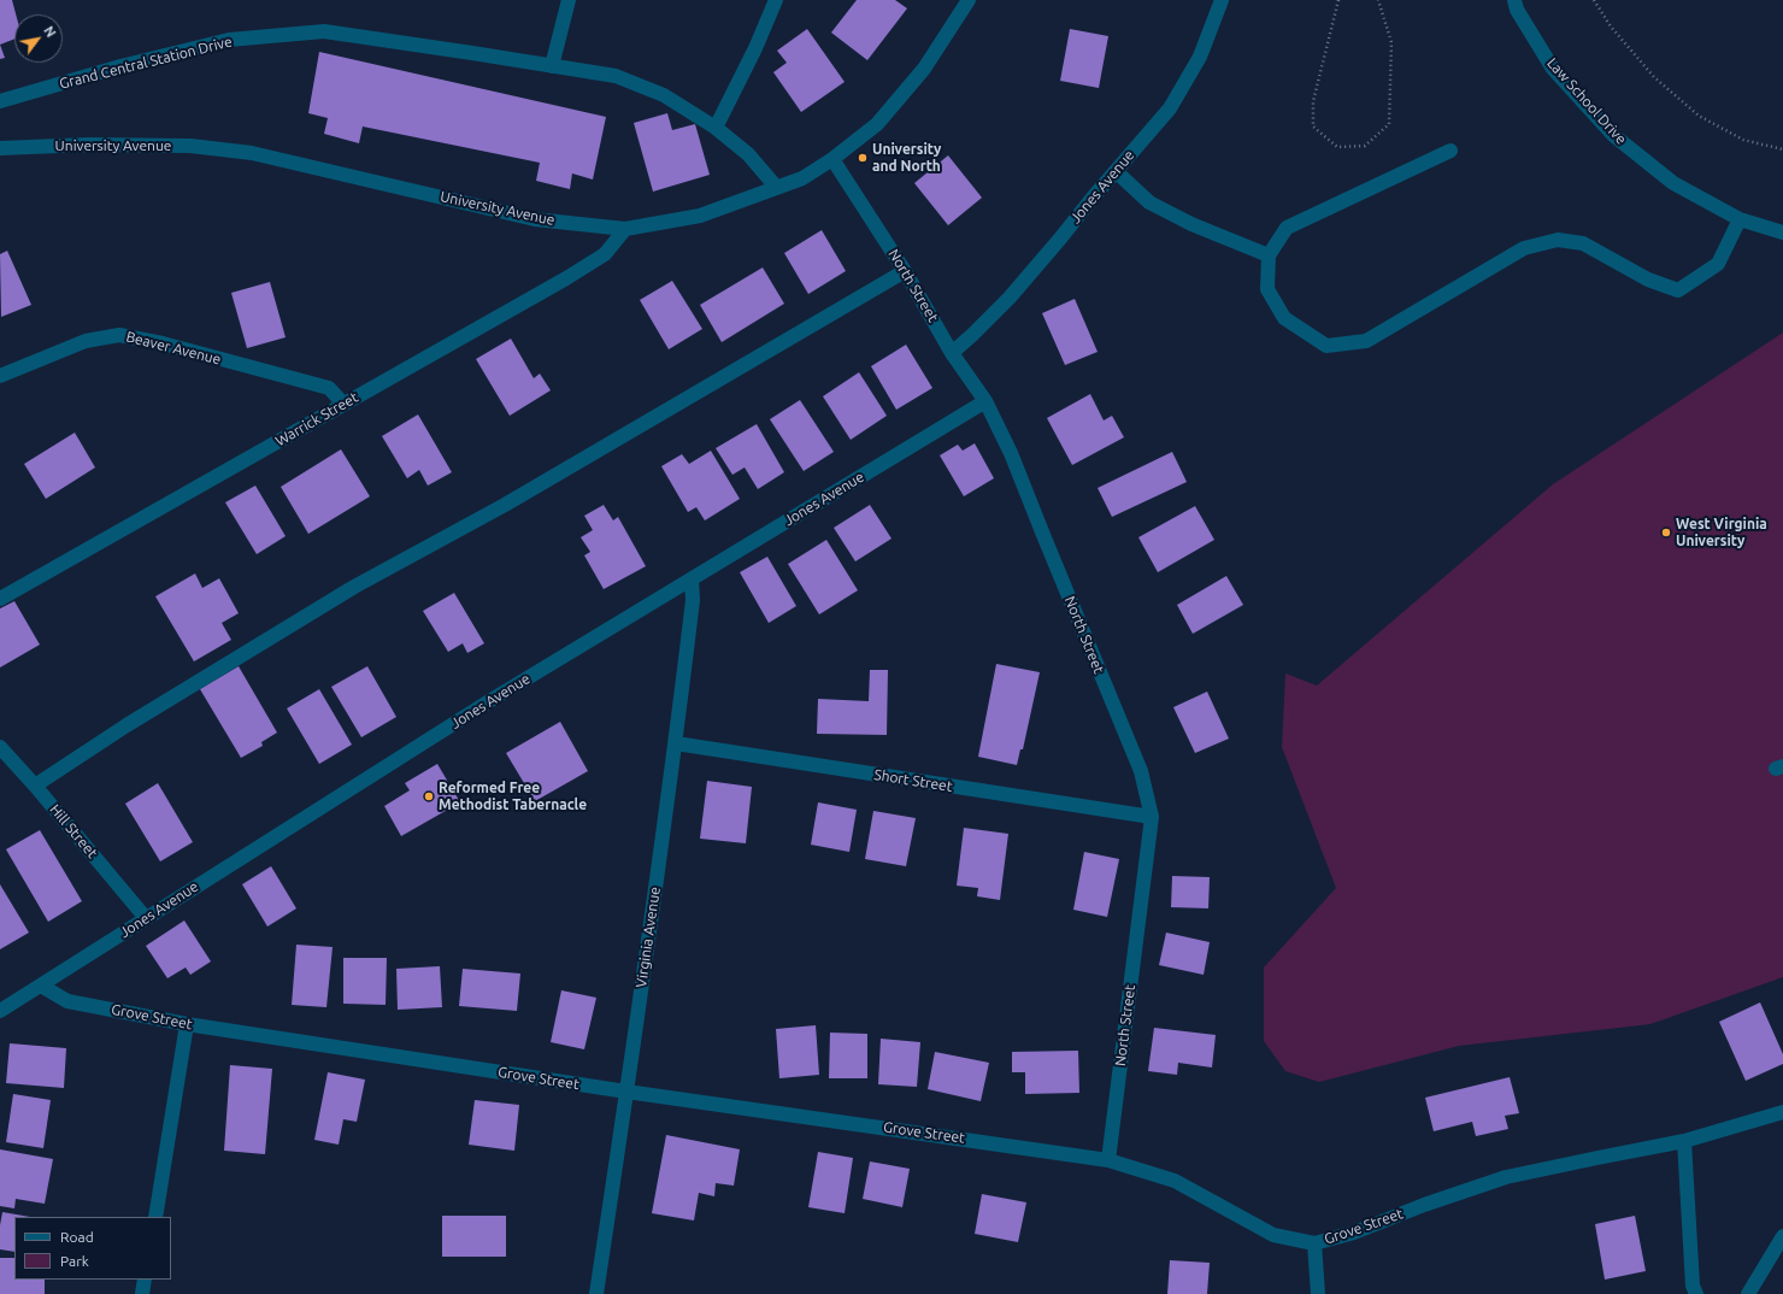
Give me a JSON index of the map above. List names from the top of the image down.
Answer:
{
  "streets": {
    "street": [
      "Grand Central Station Drive",
      "Law School Drive",
      "University Avenue",
      "Jones Avenue",
      "North Street",
      "Beaver Avenue",
      "Warrick Street",
      "Short Street",
      "Hill Street",
      "Virginia Avenue",
      "Grove Street"
    ]
  },
  "crossings": [
    ["Grand Central Station Drive", "University Avenue"],
    ["University Avenue", "North Street"],
    ["University Avenue", "Warrick Street"],
    ["Jones Avenue", "North Street"],
    ["Jones Avenue", "Hill Street"],
    ["Jones Avenue", "Virginia Avenue"],
    ["Jones Avenue", "Grove Street"],
    ["North Street", "Short Street"],
    ["North Street", "Grove Street"],
    ["Beaver Avenue", "Warrick Street"],
    ["Short Street", "Virginia Avenue"],
    ["Virginia Avenue", "Grove Street"]
  ],
  "places": ["University and North", "West Virginia University", "Reformed Free Methodist Tabernacle"],
  "legend": ["Road", "Park"],
  "north": "top right"
}
